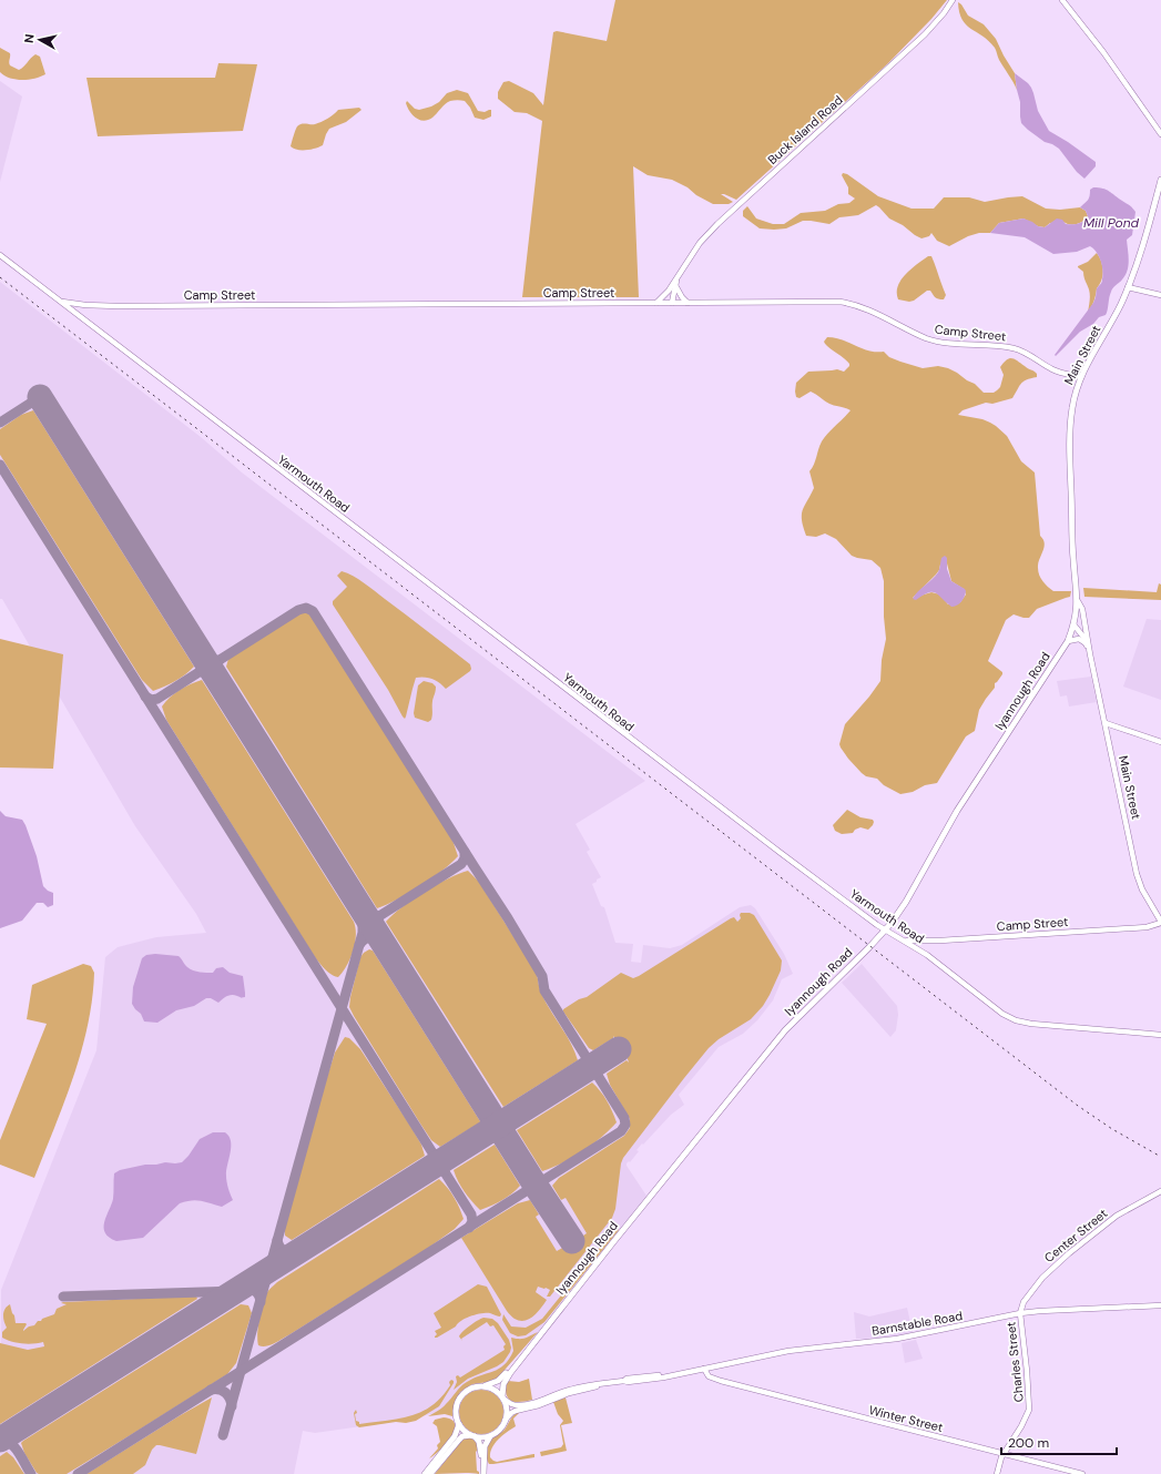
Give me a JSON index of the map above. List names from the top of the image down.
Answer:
{
  "streets": {
    "main road": [
      "Buck Island Road",
      "Camp Street",
      "Main Street",
      "Yarmouth Road",
      "Iyannough Road",
      "Center Street",
      "Barnstable Road",
      "Charles Street",
      "Winter Street"
    ]
  },
  "crossings": [
    ["Buck Island Road", "Camp Street"],
    ["Camp Street", "Main Street"],
    ["Camp Street", "Yarmouth Road"],
    ["Main Street", "Iyannough Road"],
    ["Yarmouth Road", "Iyannough Road"],
    ["Iyannough Road", "Barnstable Road"],
    ["Center Street", "Barnstable Road"],
    ["Center Street", "Charles Street"],
    ["Barnstable Road", "Charles Street"],
    ["Barnstable Road", "Winter Street"],
    ["Charles Street", "Winter Street"]
  ],
  "water": ["Mill Pond"],
  "scale_bar": "200 m",
  "north": "left"
}
